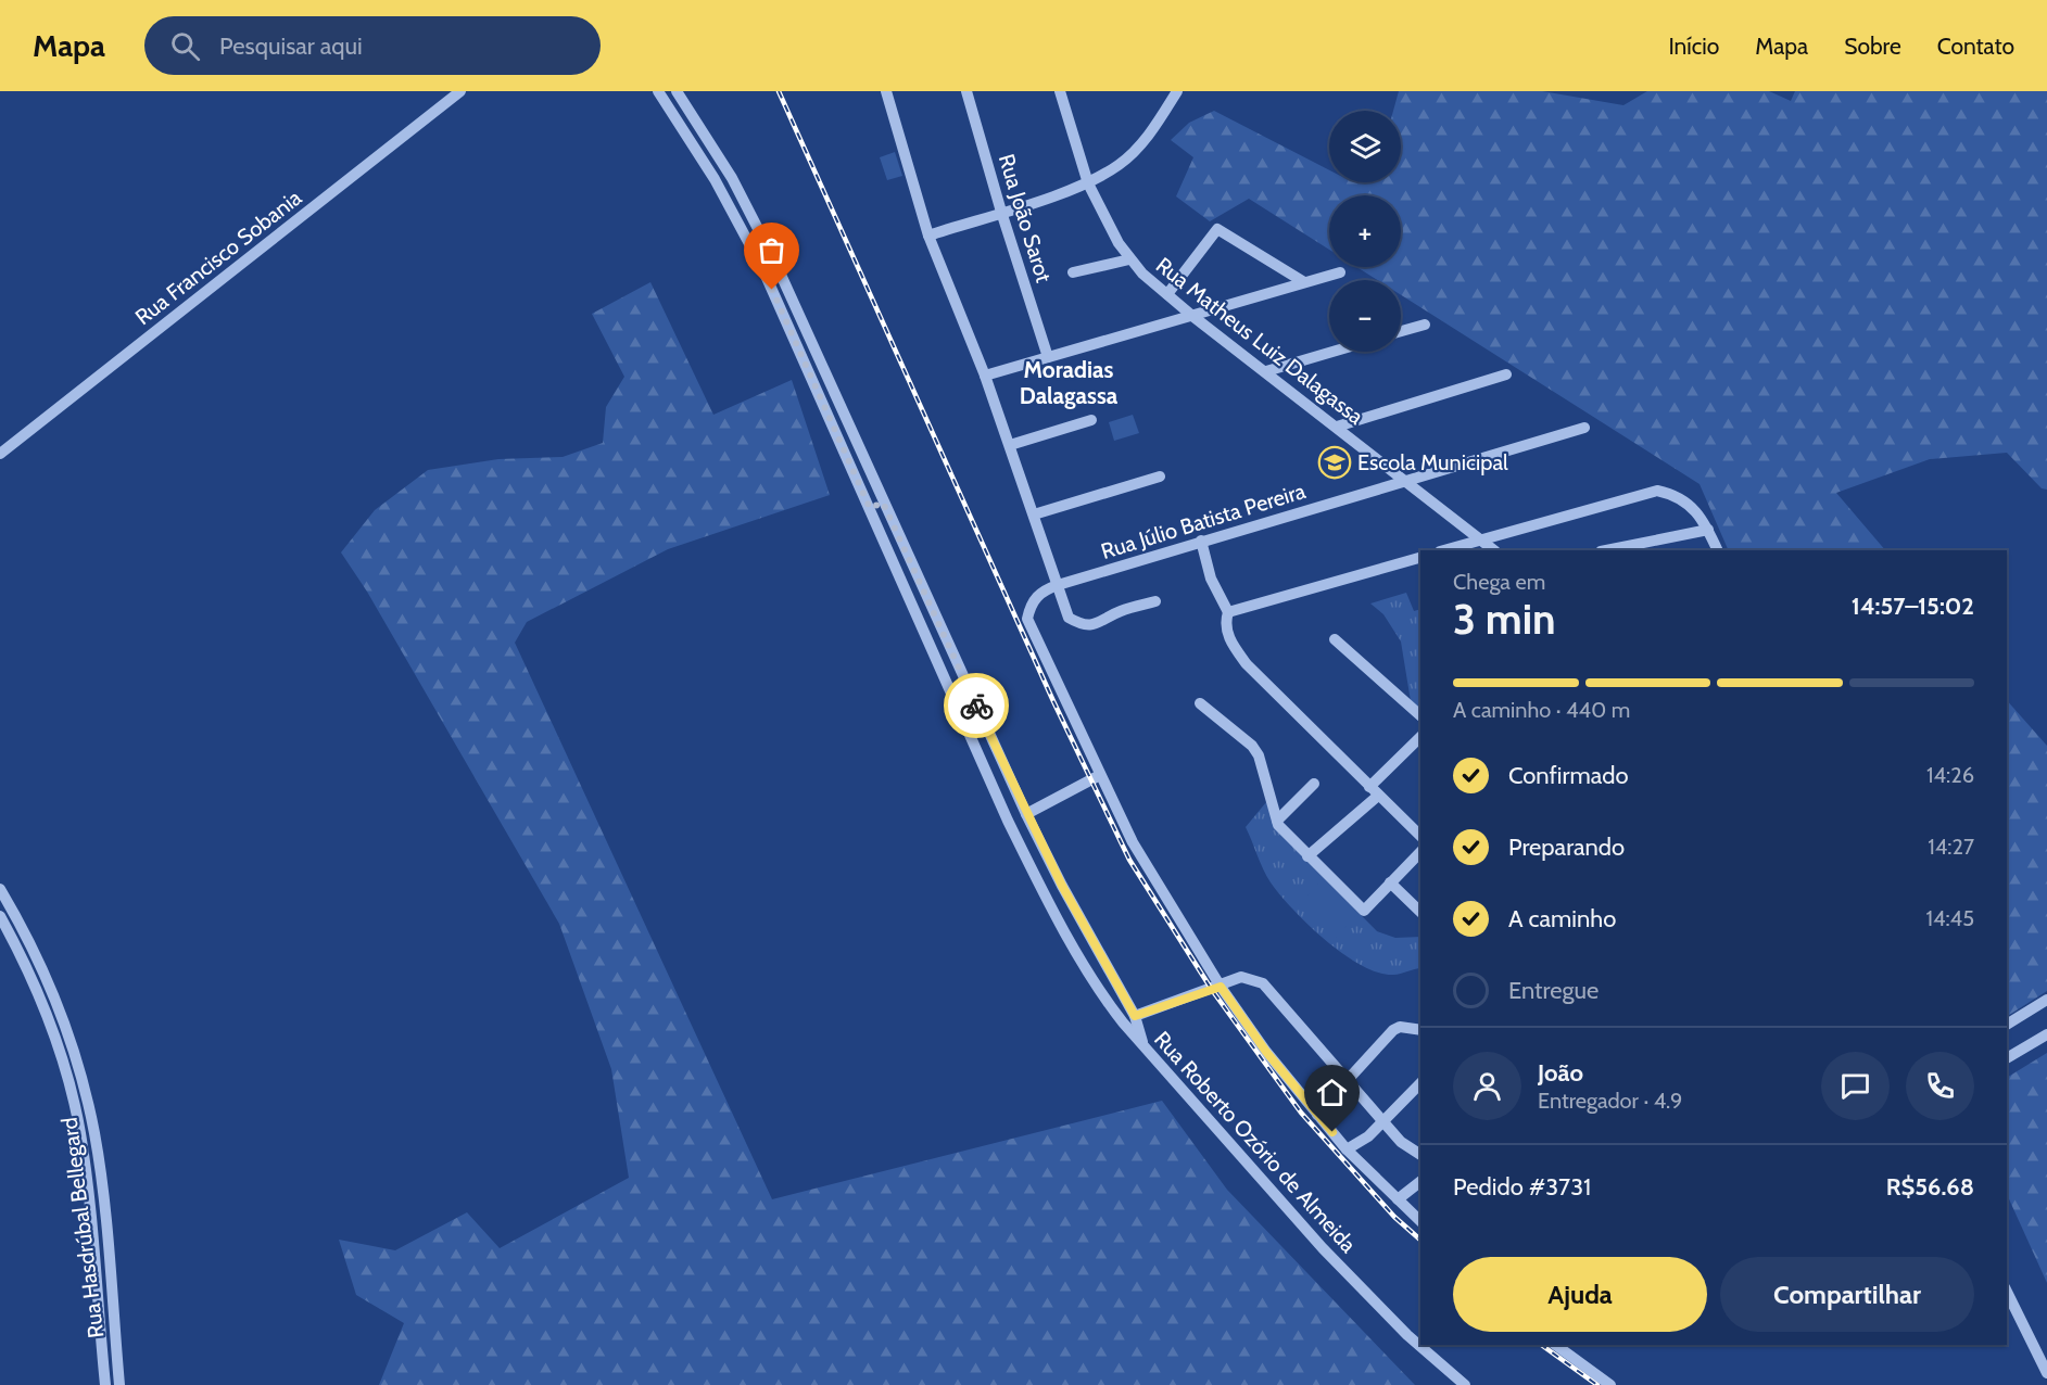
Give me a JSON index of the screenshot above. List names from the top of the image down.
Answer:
{
  "streets": {
    "street": [
      "Rua João Sarot",
      "Rua Francisco Sobania",
      "Rua Matheus Luiz Dalagassa",
      "Rua Júlio Batista Pereira",
      "Rua Roberto Ozório de Almeida",
      "Rua Hasdrúbal Bellegard"
    ]
  },
  "crossings": [
    ["Rua Matheus Luiz Dalagassa", "Rua Júlio Batista Pereira"]
  ],
  "districts": ["Moradias Dalagassa"],
  "places": {
    "school or university": ["Escola Municipal"]
  },
  "page": {
    "header": "Mapa",
    "search": "Pesquisar aqui",
    "nav": [
      "Início",
      "Mapa",
      "Sobre",
      "Contato"
    ],
    "map_buttons": ["+", "−"],
    "heading": ["3 min", "Chega em", "14:57–15:02"],
    "panel": [
      "João",
      "Entregador · 4.9",
      "Pedido #3731",
      "R$56.68"
    ],
    "bar": "A caminho · 440 m",
    "list": [
      ["Confirmado", "14:26"],
      ["Preparando", "14:27"],
      ["A caminho", "14:45"],
      "Entregue"
    ],
    "buttons": ["Ajuda", "Compartilhar"]
  }
}
